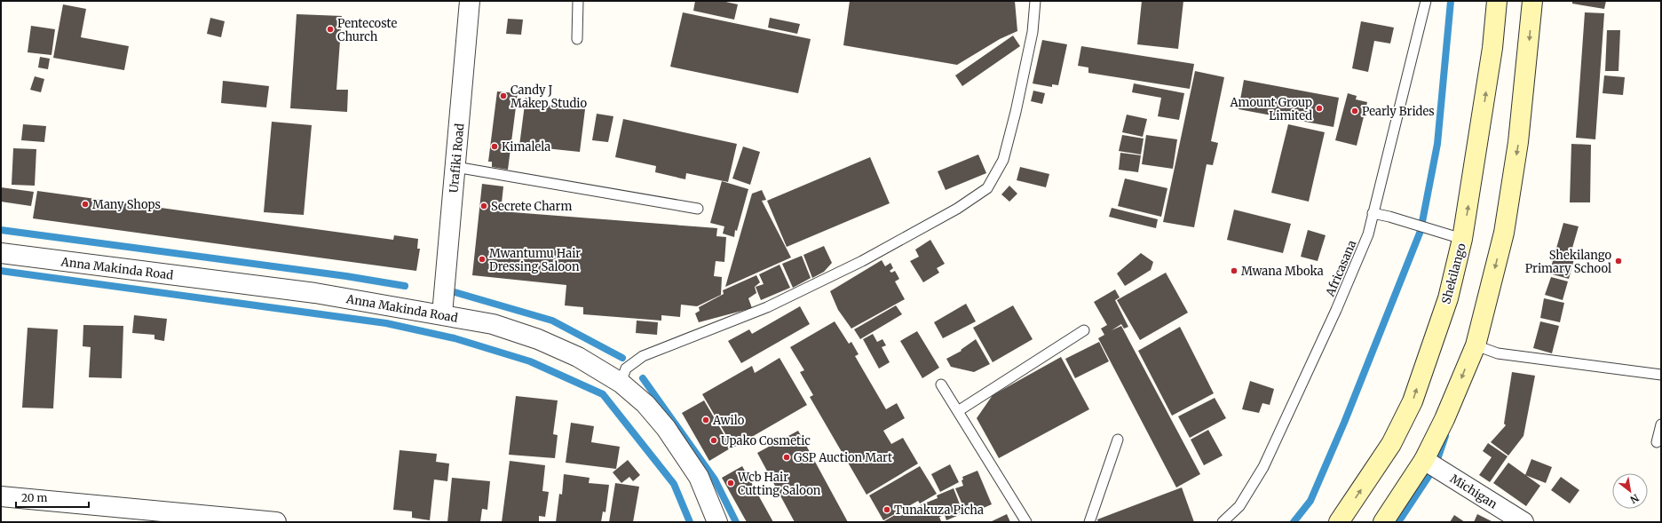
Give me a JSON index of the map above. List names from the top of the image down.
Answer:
{
  "streets": {
    "main road": ["Shekilango"],
    "street": ["Urafiki Road", "Anna Makinda Road", "Michigan"],
    "lane": ["Africasana"]
  },
  "crossings": [
    ["Urafiki Road", "Anna Makinda Road"]
  ],
  "places": [
    "Pentecoste Church",
    "Candy J Makep Studio",
    "Amount Group Limited",
    "Pearly Brides",
    "Kimalela",
    "Many Shops",
    "Secrete Charm",
    "Mwantumu Hair Dressing Saloon",
    "Shekilango Primary School",
    "Mwana Mboka",
    "Awilo",
    "Upako Cosmetic",
    "GSP Auction Mart",
    "Wcb Hair Cutting Saloon",
    "Tunakuza Picha"
  ],
  "scale_bar": "20 m",
  "north": "bottom right"
}
